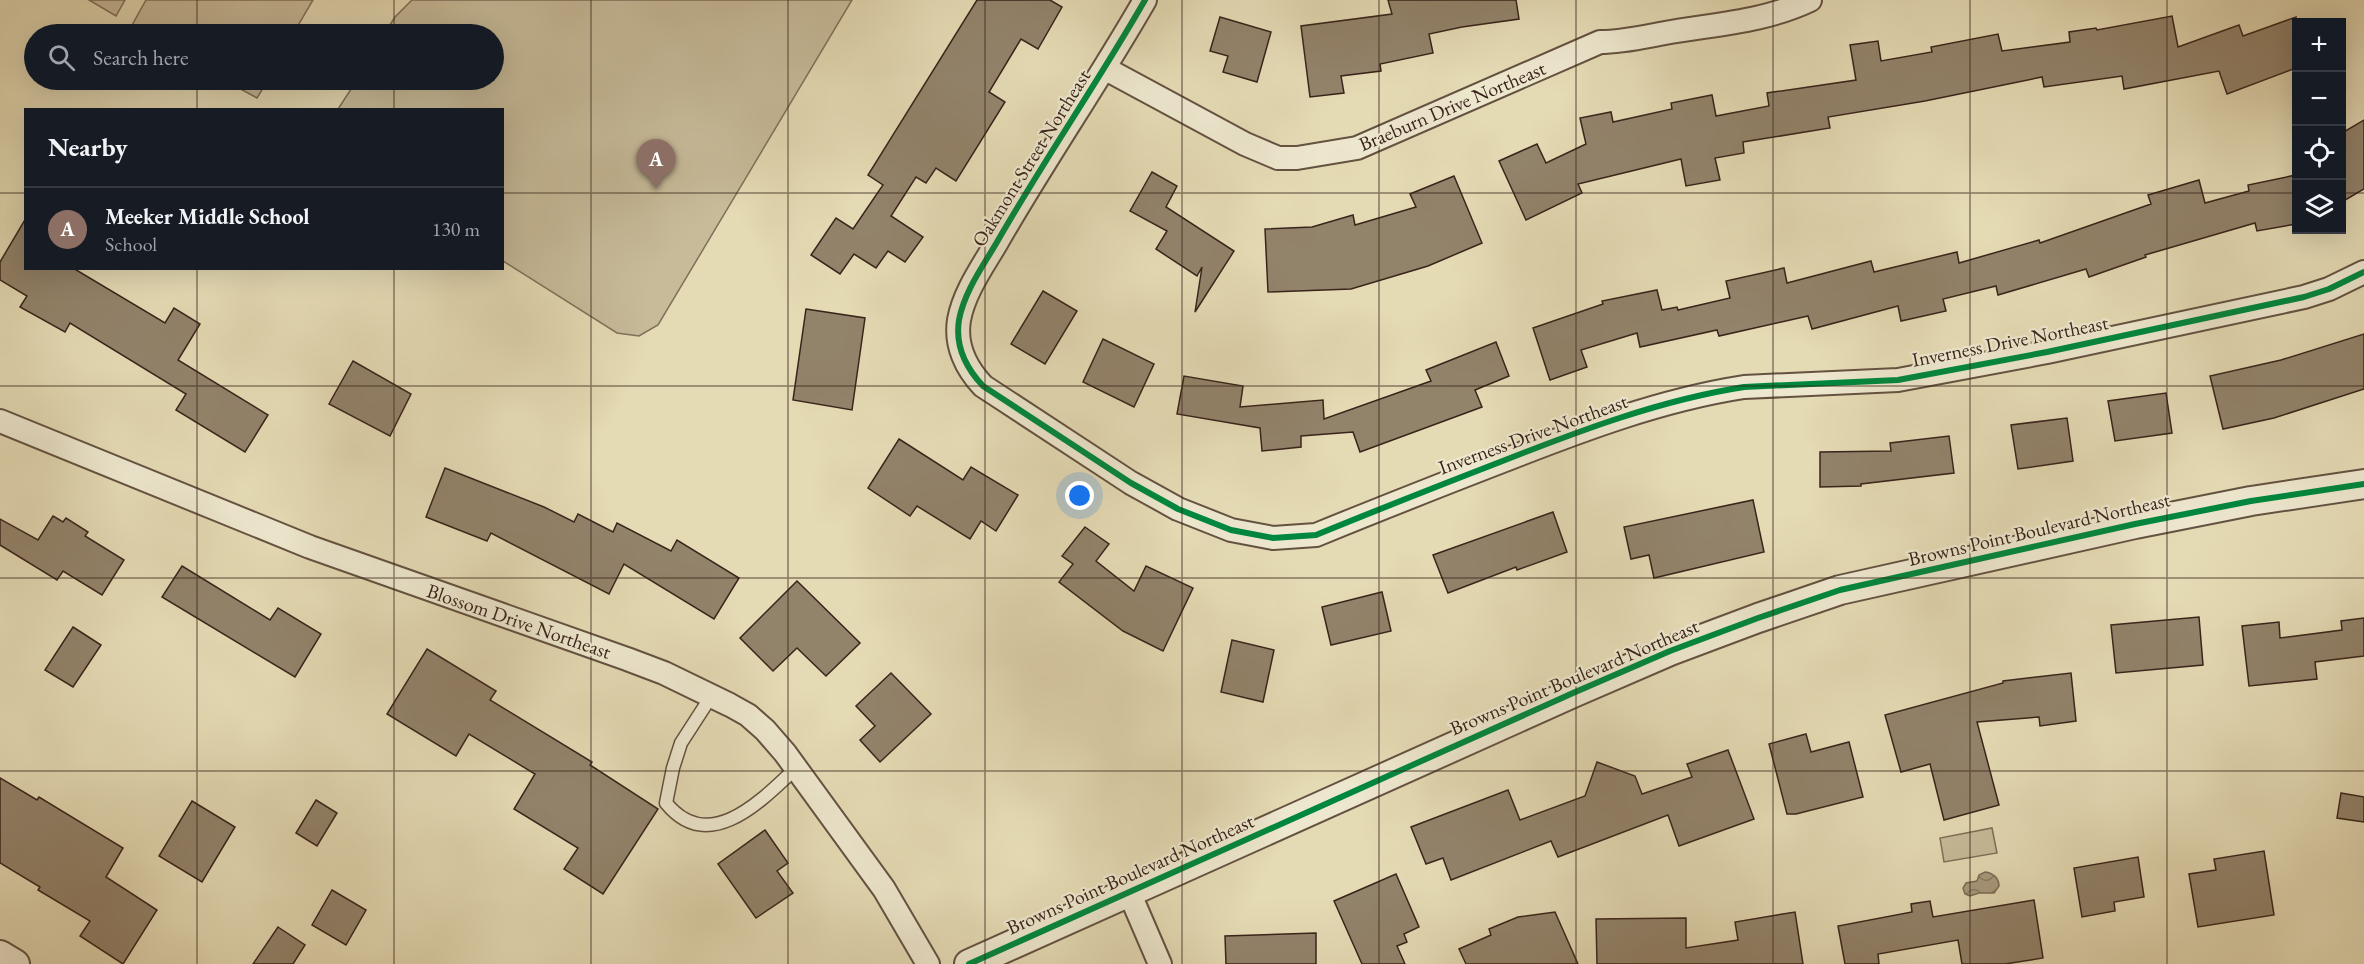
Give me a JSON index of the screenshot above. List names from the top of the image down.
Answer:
{
  "streets": {
    "street": [
      "Braeburn Drive Northeast",
      "Oakmont Street Northeast",
      "Inverness Drive Northeast",
      "Browns Point Boulevard Northeast",
      "Blossom Drive Northeast"
    ]
  },
  "crossings": [
    ["Braeburn Drive Northeast", "Oakmont Street Northeast"],
    ["Oakmont Street Northeast", "Inverness Drive Northeast"]
  ],
  "page": {
    "map_buttons": ["+", "−"],
    "search": "Search here",
    "heading": "Nearby",
    "pins": "A",
    "list": [
      {
        "mark": "A",
        "name": "Meeker Middle School",
        "note": "School",
        "value": "130 m"
      }
    ]
  }
}
